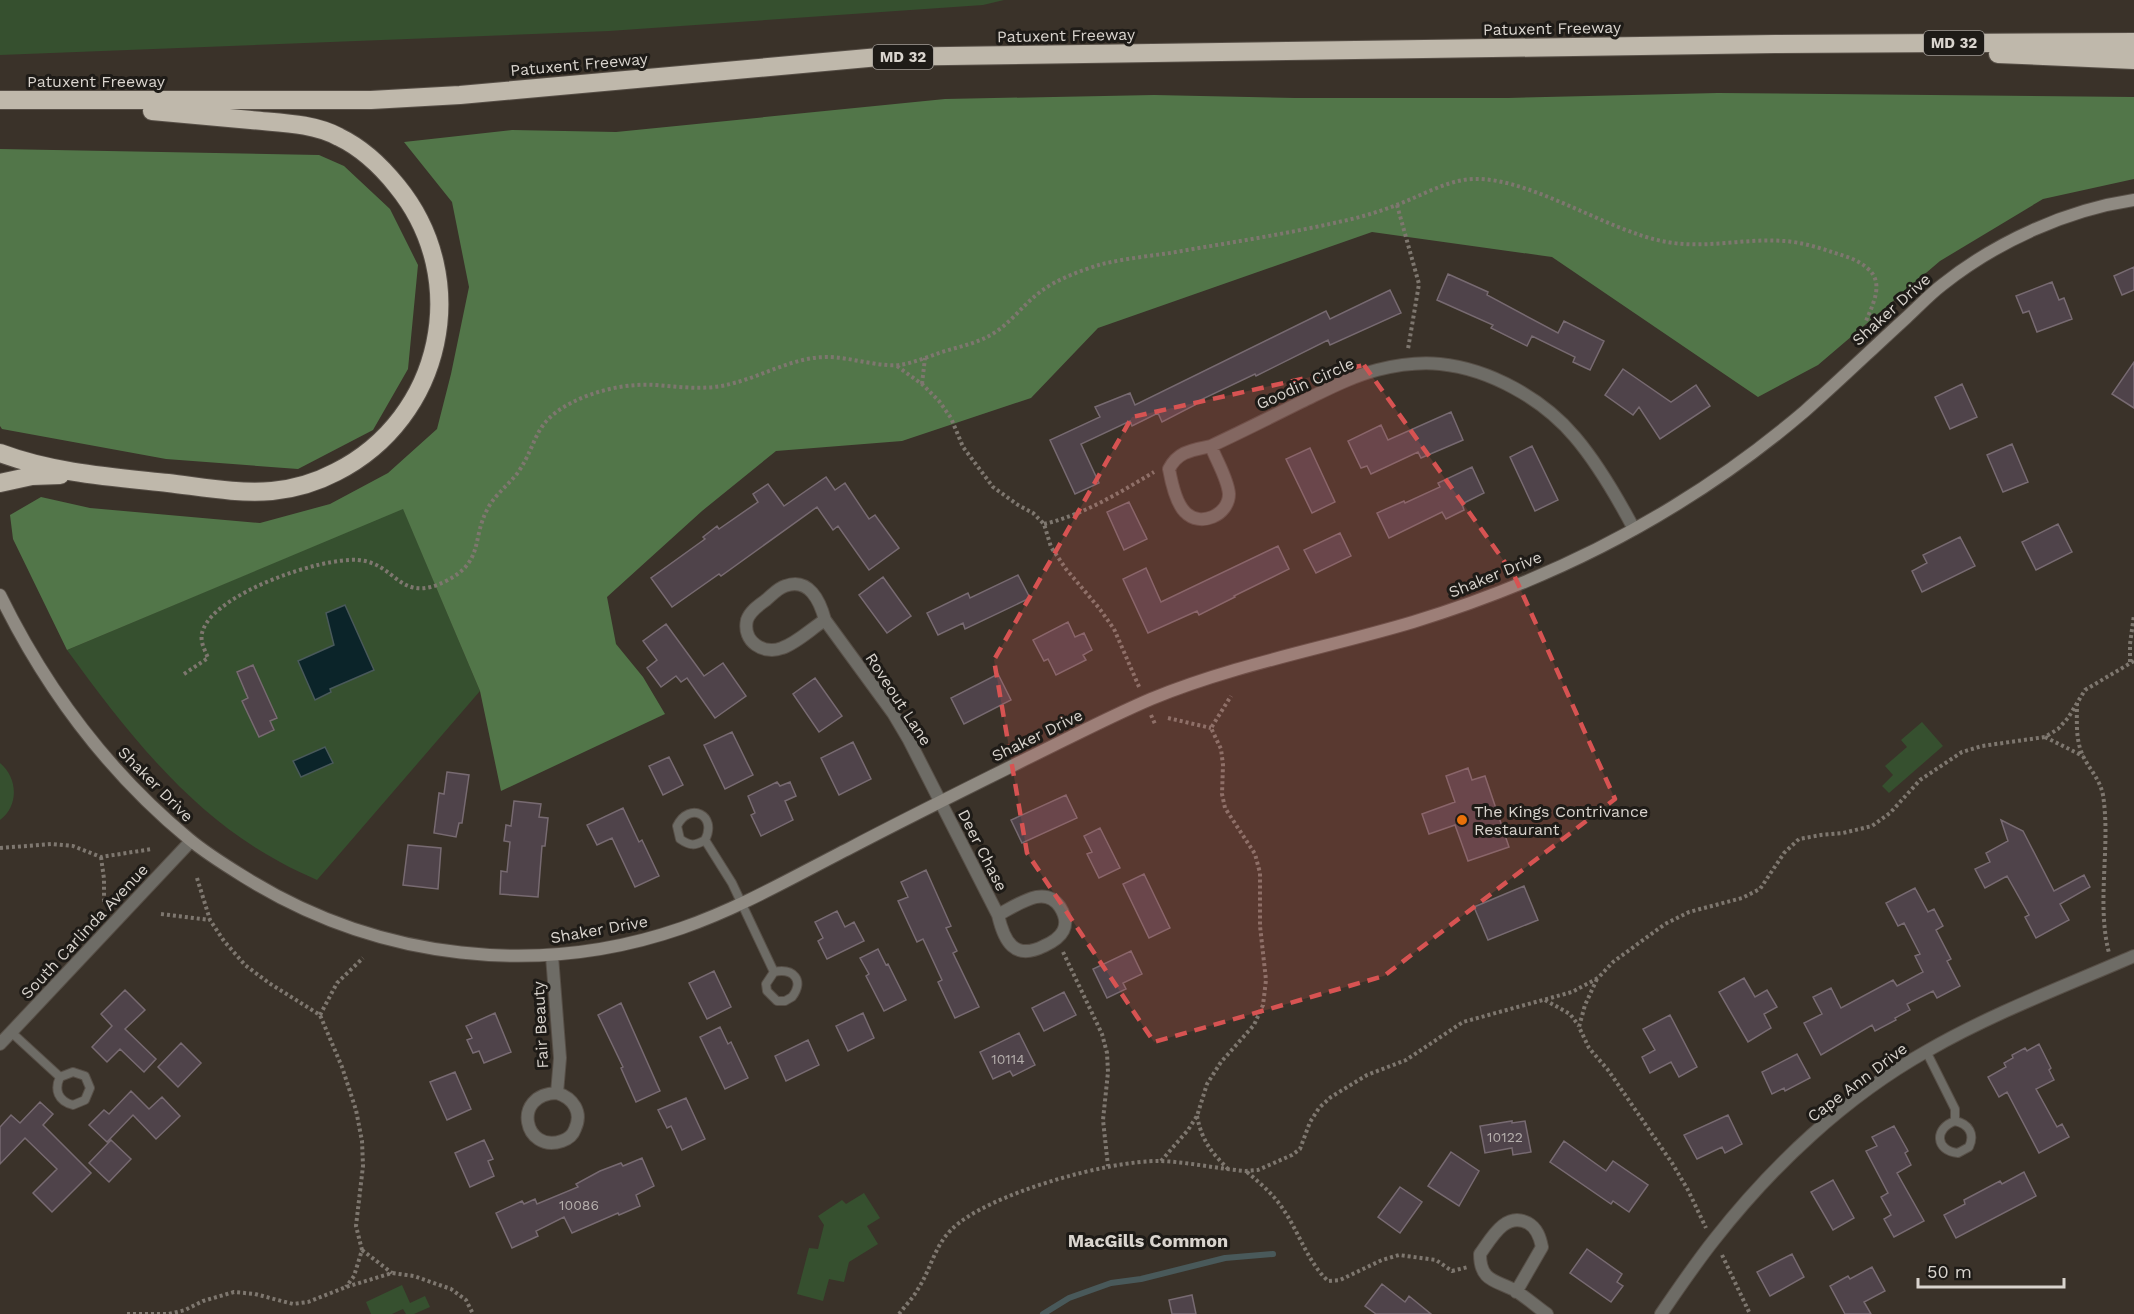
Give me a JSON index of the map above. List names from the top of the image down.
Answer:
{
  "streets": {
    "highway": ["Patuxent Freeway", "MD 32"],
    "street": [
      "Shaker Drive",
      "Goodin Circle",
      "Roveout Lane",
      "Deer Chase",
      "South Carlinda Avenue",
      "Fair Beauty",
      "Cape Ann Drive"
    ]
  },
  "crossings": [
    ["Shaker Drive", "Goodin Circle"],
    ["Shaker Drive", "Roveout Lane"],
    ["Shaker Drive", "Deer Chase"],
    ["Shaker Drive", "South Carlinda Avenue"],
    ["Shaker Drive", "Fair Beauty"],
    ["Roveout Lane", "Deer Chase"]
  ],
  "districts": ["MacGills Common"],
  "places": ["The Kings Contrivance Restaurant"],
  "house_numbers": ["10114", "10122", "10086"],
  "scale_bar": "50 m"
}
